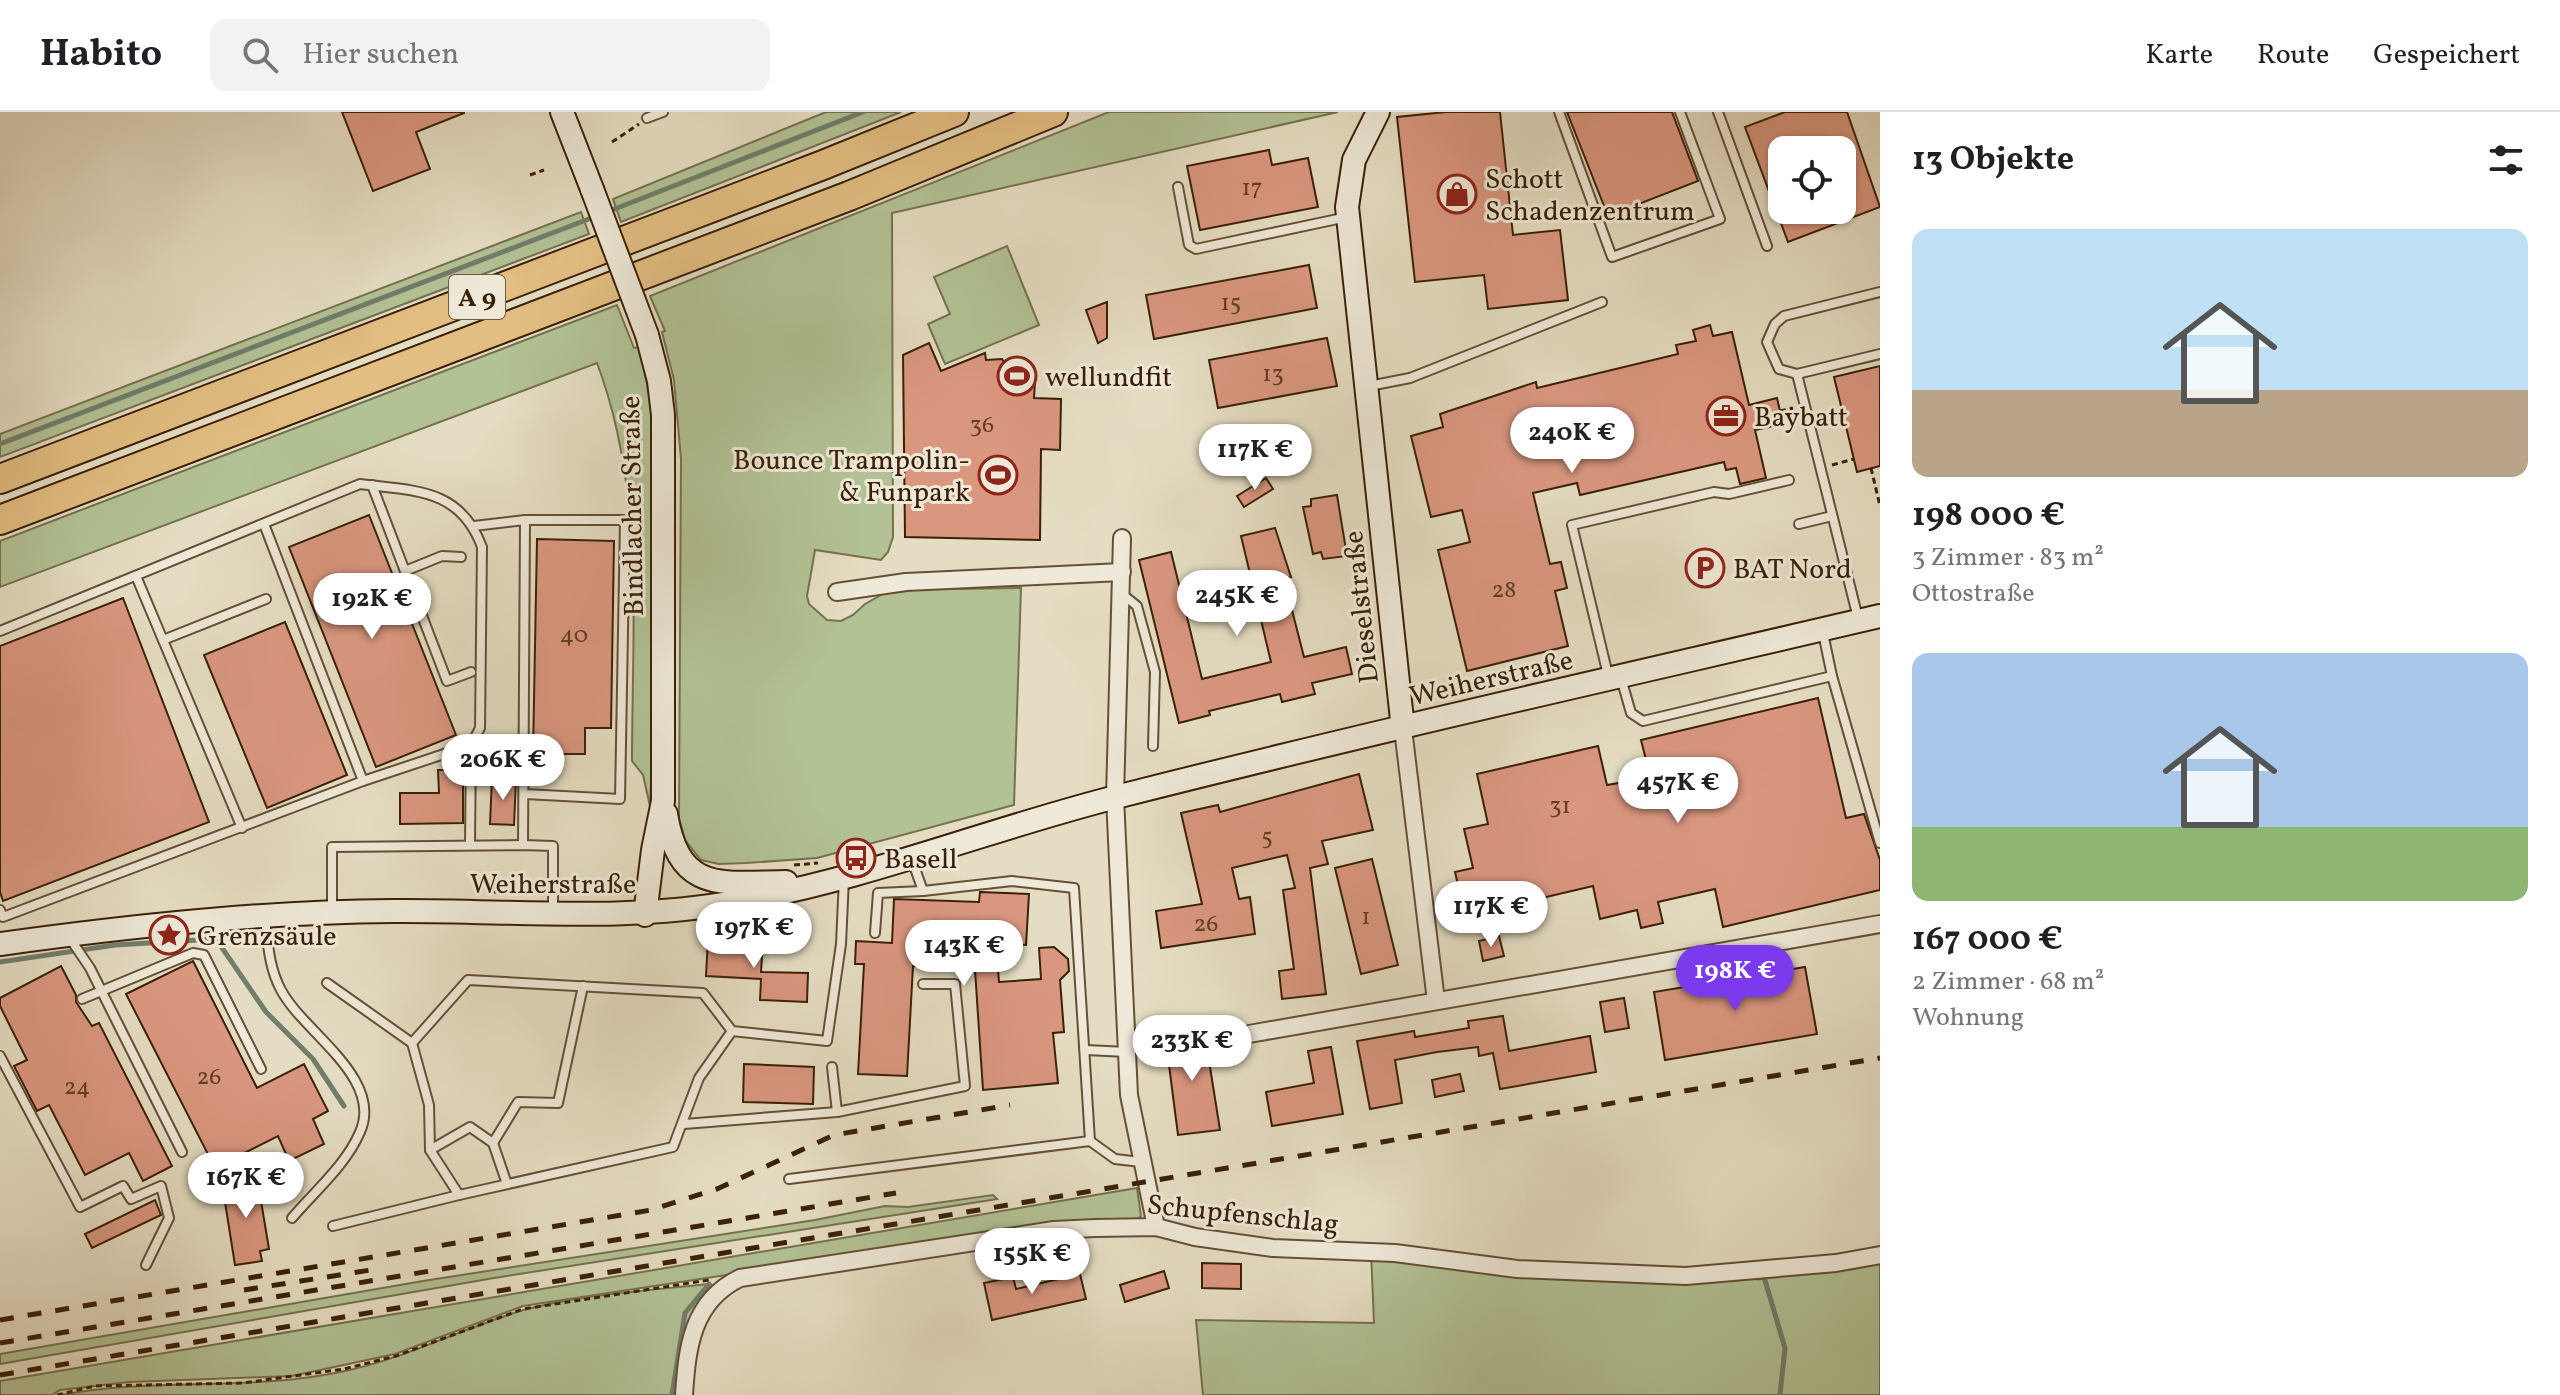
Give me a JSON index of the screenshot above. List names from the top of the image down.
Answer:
{
  "streets": {
    "highway": ["A 9"],
    "street": [
      "Bindlacher Straße",
      "Dieselstraße",
      "Weiherstraße",
      "Schupfenschlag"
    ]
  },
  "crossings": [
    ["Bindlacher Straße", "Weiherstraße"],
    ["Dieselstraße", "Weiherstraße"]
  ],
  "places": {
    "shop": ["Schott Schadenzentrum"],
    "sports": ["wellundfit", "Bounce Trampolin- & Funpark"],
    "office": ["Baybatt"],
    "parking": ["BAT Nord"],
    "bus stop": ["Basell"],
    "place": ["Grenzsäule"]
  },
  "house_numbers": [
    "17",
    "15",
    "13",
    "36",
    "28",
    "40",
    "31",
    "5",
    "1",
    "26",
    "26",
    "24"
  ],
  "page": {
    "header": "Habito",
    "search": "Hier suchen",
    "nav": ["Karte", "Route", "Gespeichert"],
    "heading": "13 Objekte",
    "list": [
      {
        "name": "198 000 €",
        "note": "3 Zimmer · 83 m² · Ottostraße"
      },
      {
        "name": "167 000 €",
        "note": "2 Zimmer · 68 m² · Wohnung"
      }
    ],
    "price": [
      "240K €",
      "117K €",
      "245K €",
      "192K €",
      "206K €",
      "457K €",
      "117K €",
      "197K €",
      "143K €",
      "198K €",
      "233K €",
      "167K €",
      "155K €"
    ]
  }
}
